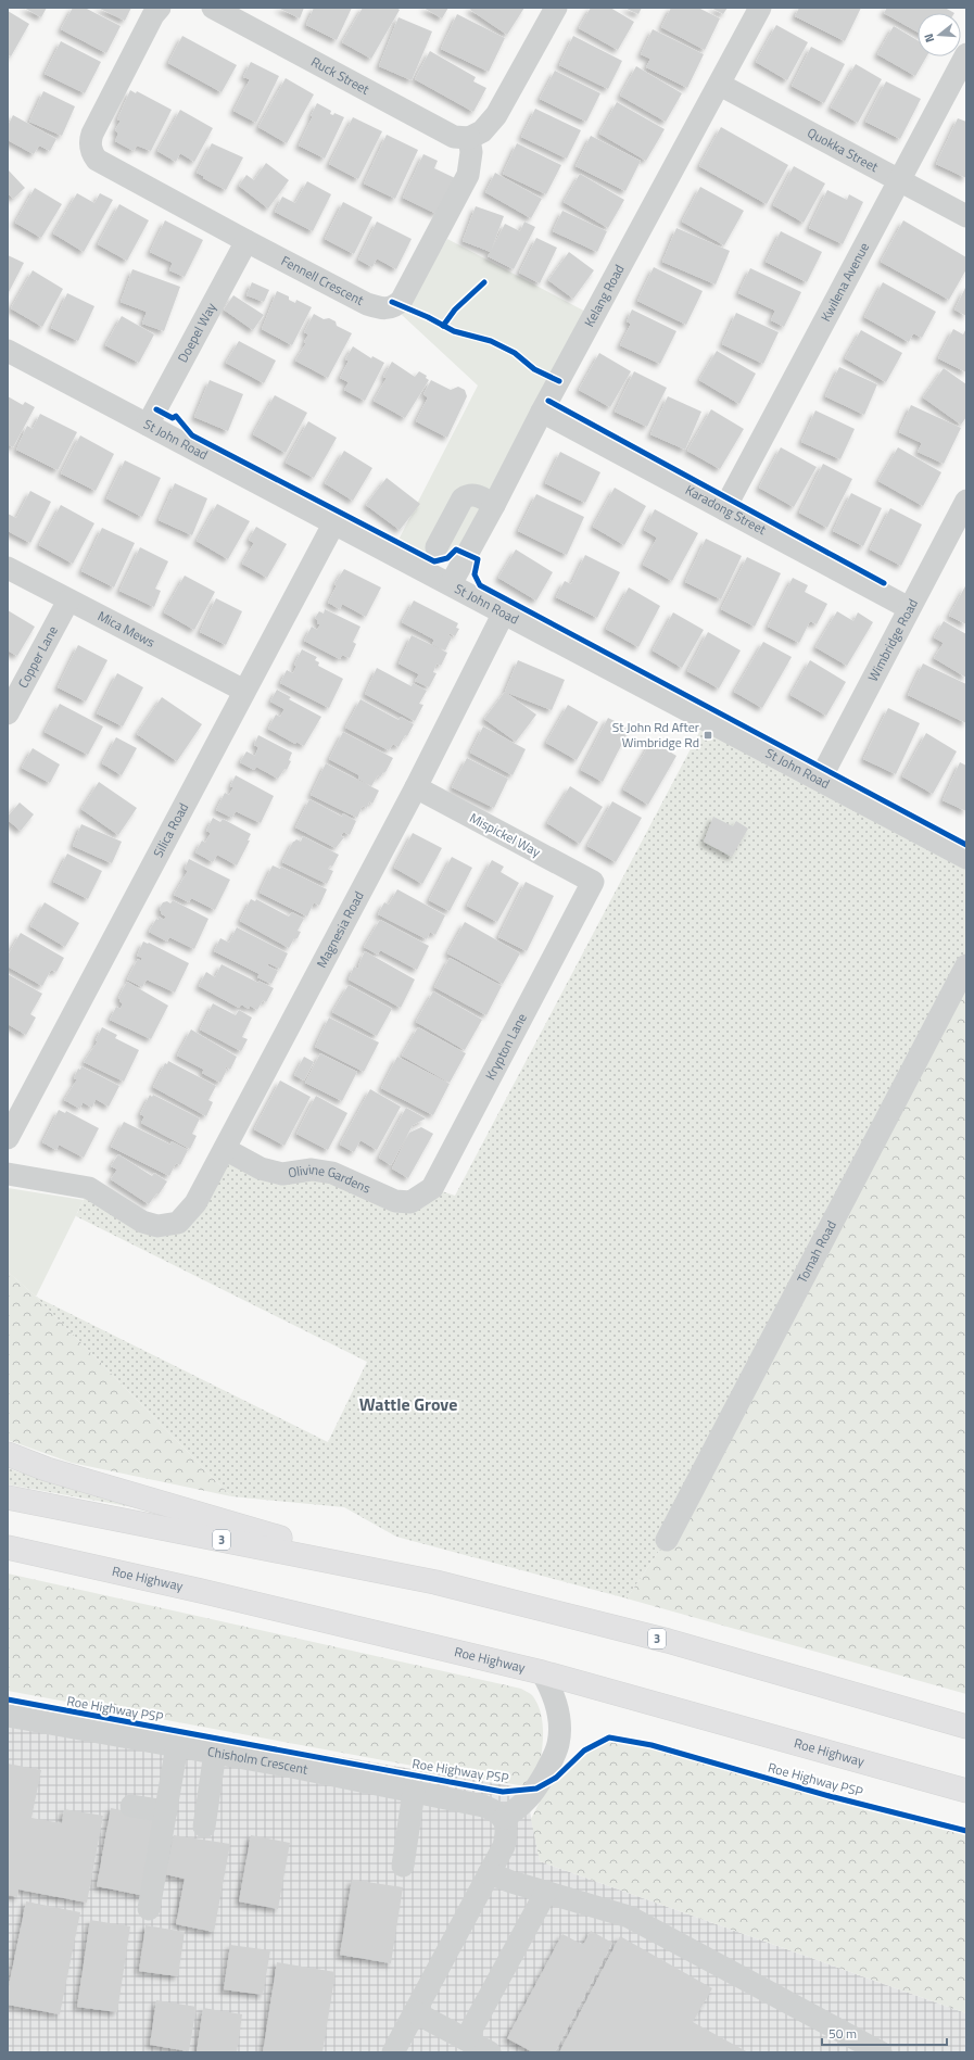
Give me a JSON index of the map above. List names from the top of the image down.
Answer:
{
  "streets": {
    "highway": ["3", "Roe Highway"],
    "street": [
      "Ruck Street",
      "Quokka Street",
      "Fennell Crescent",
      "Kwilena Avenue",
      "Kelang Road",
      "Doepel Way",
      "St John Road",
      "Karadong Street",
      "Mica Mews",
      "Wimbridge Road",
      "Copper Lane",
      "Silica Road",
      "Mispickel Way",
      "Magnesia Road",
      "Krypton Lane",
      "Olivine Gardens",
      "Tomah Road",
      "Chisholm Crescent"
    ],
    "cycle path": ["Roe Highway PSP"]
  },
  "crossings": [
    ["Ruck Street", "Fennell Crescent"],
    ["Quokka Street", "Kwilena Avenue"],
    ["Quokka Street", "Kelang Road"],
    ["Fennell Crescent", "Doepel Way"],
    ["Kwilena Avenue", "Karadong Street"],
    ["Kelang Road", "St John Road"],
    ["Kelang Road", "Karadong Street"],
    ["Doepel Way", "St John Road"],
    ["St John Road", "Wimbridge Road"],
    ["St John Road", "Silica Road"],
    ["St John Road", "Magnesia Road"],
    ["Karadong Street", "Wimbridge Road"],
    ["Mica Mews", "Copper Lane"],
    ["Mica Mews", "Silica Road"],
    ["Mispickel Way", "Magnesia Road"],
    ["Mispickel Way", "Krypton Lane"],
    ["Magnesia Road", "Olivine Gardens"],
    ["Krypton Lane", "Olivine Gardens"]
  ],
  "districts": ["Wattle Grove"],
  "places": {
    "transit": ["St John Rd After Wimbridge Rd"]
  },
  "scale_bar": "50 m",
  "north": "left"
}
